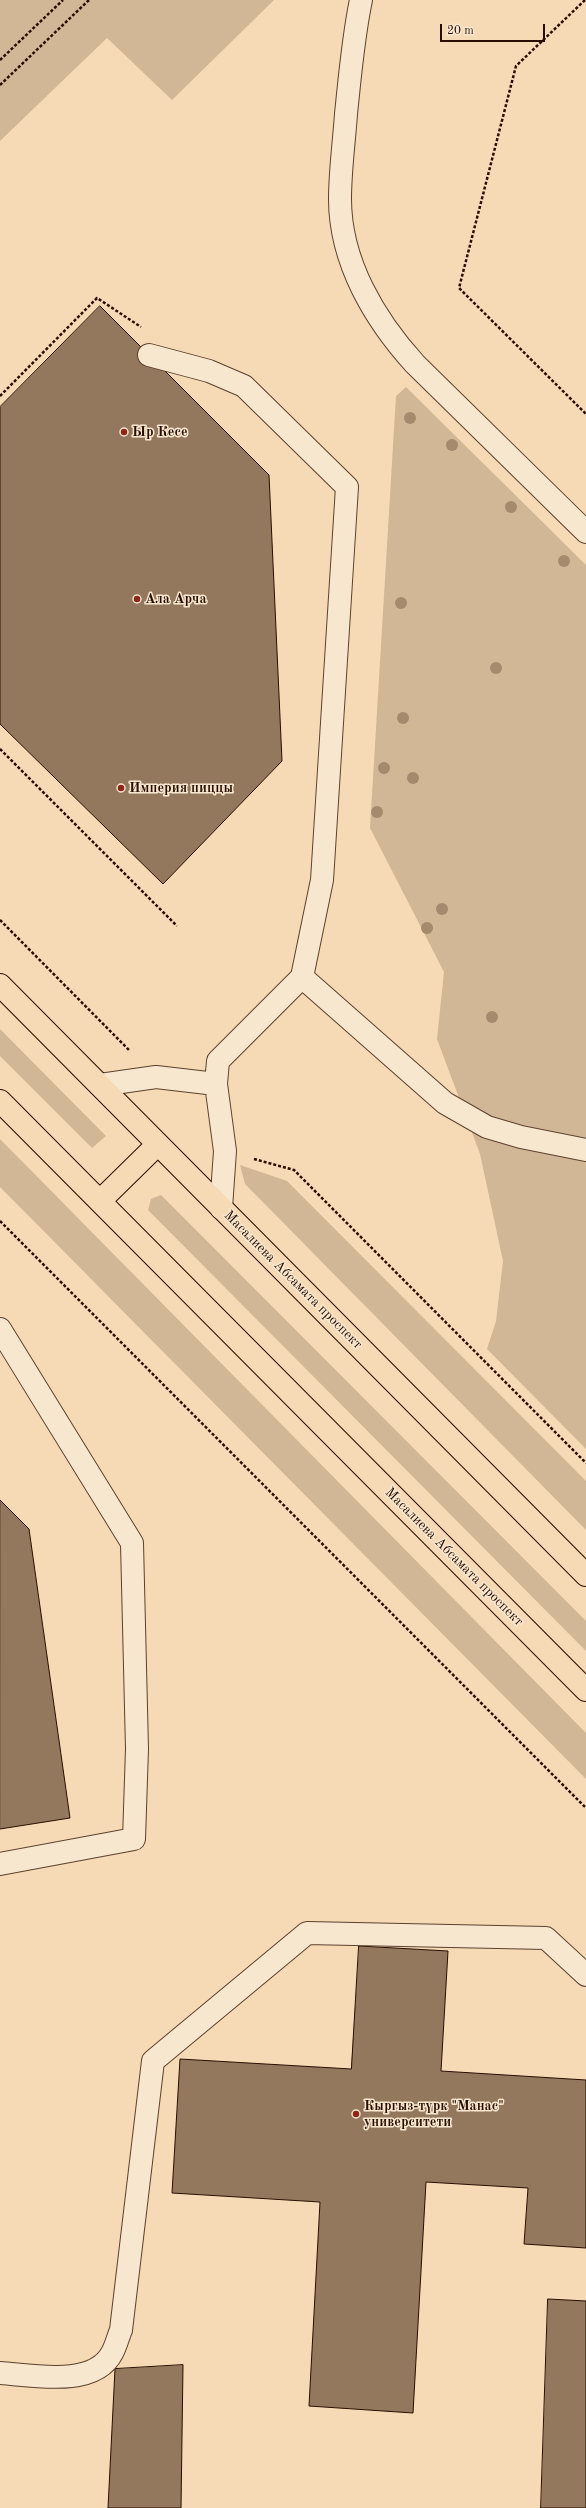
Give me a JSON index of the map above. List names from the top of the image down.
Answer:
{
  "streets": {
    "main road": ["Масалиева Абсамата проспект"]
  },
  "places": [
    "Ыр Кесе",
    "Ала Арча",
    "Империя пиццы",
    "Кыргыз-түрк \"Манас\" университети"
  ],
  "scale_bar": "20 m"
}
